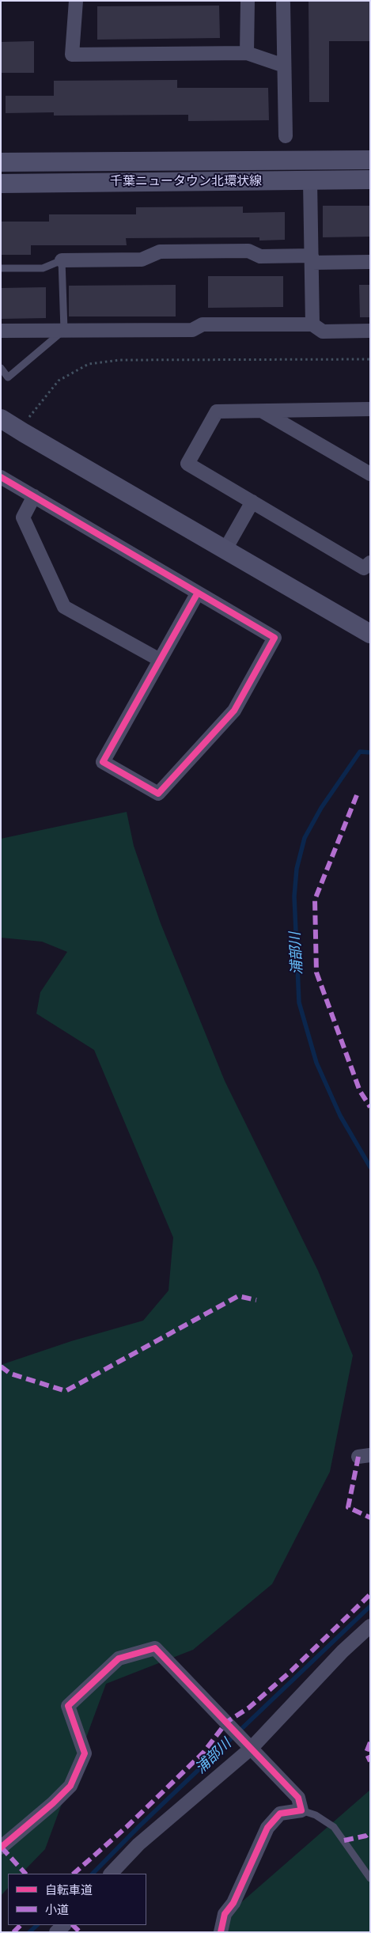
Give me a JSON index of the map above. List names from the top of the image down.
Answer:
{
  "streets": {
    "main road": ["千葉ニュータウン北環状線"]
  },
  "water": ["浦部川"],
  "legend": ["自転車道", "小道"]
}
